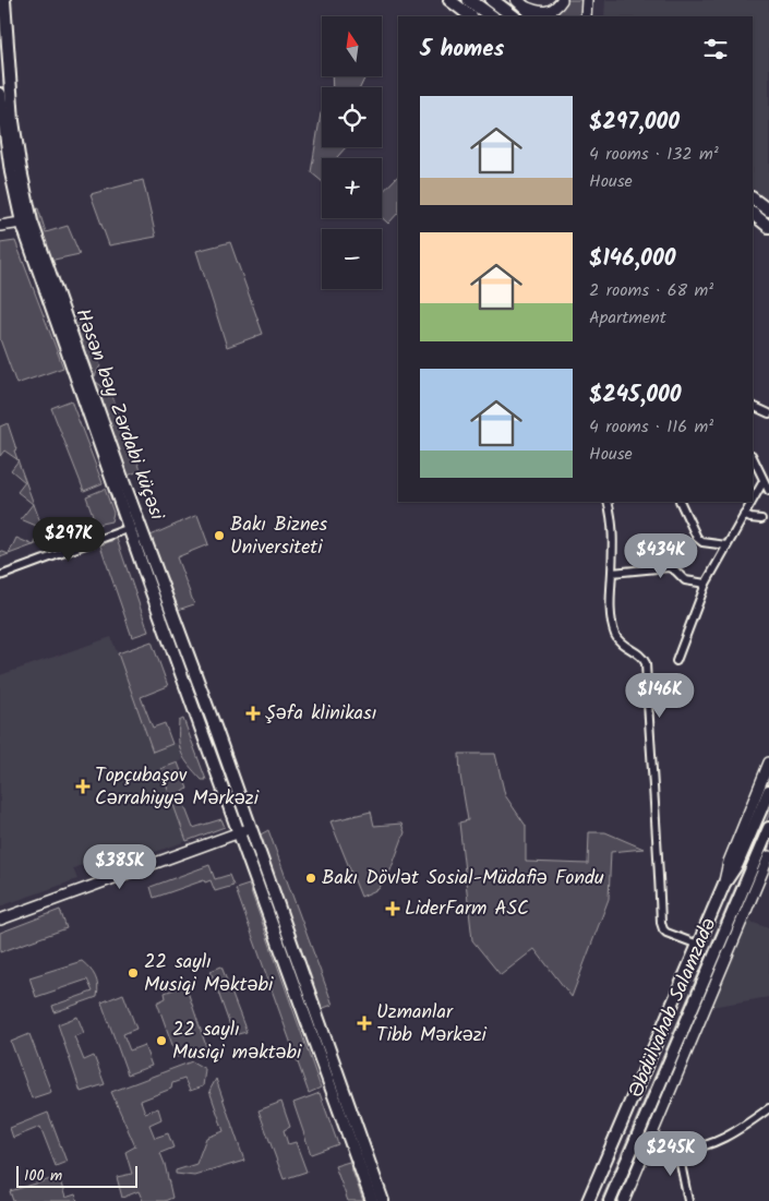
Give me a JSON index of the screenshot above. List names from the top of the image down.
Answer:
{
  "streets": {
    "main road": ["Həsən bəy Zərdabi küçəsi", "Əbdülvahab Salamzadə"]
  },
  "places": {
    "other": [
      "Bakı Biznes Universiteti",
      "Bakı Dövlət Sosial-Müdafiə Fondu",
      "22 saylı Musiqi Məktəbi",
      "22 saylı Musiqi məktəbi"
    ],
    "health": [
      "Şəfa klinikası",
      "Topçubaşov Cərrahiyyə Mərkəzi",
      "LiderFarm ASC",
      "Uzmanlar Tibb Mərkəzi"
    ]
  },
  "scale_bar": "100 m",
  "north": "top",
  "page": {
    "map_buttons": ["+", "−"],
    "heading": "5 homes",
    "list": [
      {
        "name": "$297,000",
        "note": "4 rooms · 132 m² · House"
      },
      {
        "name": "$146,000",
        "note": "2 rooms · 68 m² · Apartment"
      },
      {
        "name": "$245,000",
        "note": "4 rooms · 116 m² · House"
      }
    ],
    "price": [
      "$297K",
      "$434K",
      "$146K",
      "$385K",
      "$245K"
    ],
    "scale": "100 m"
  }
}
